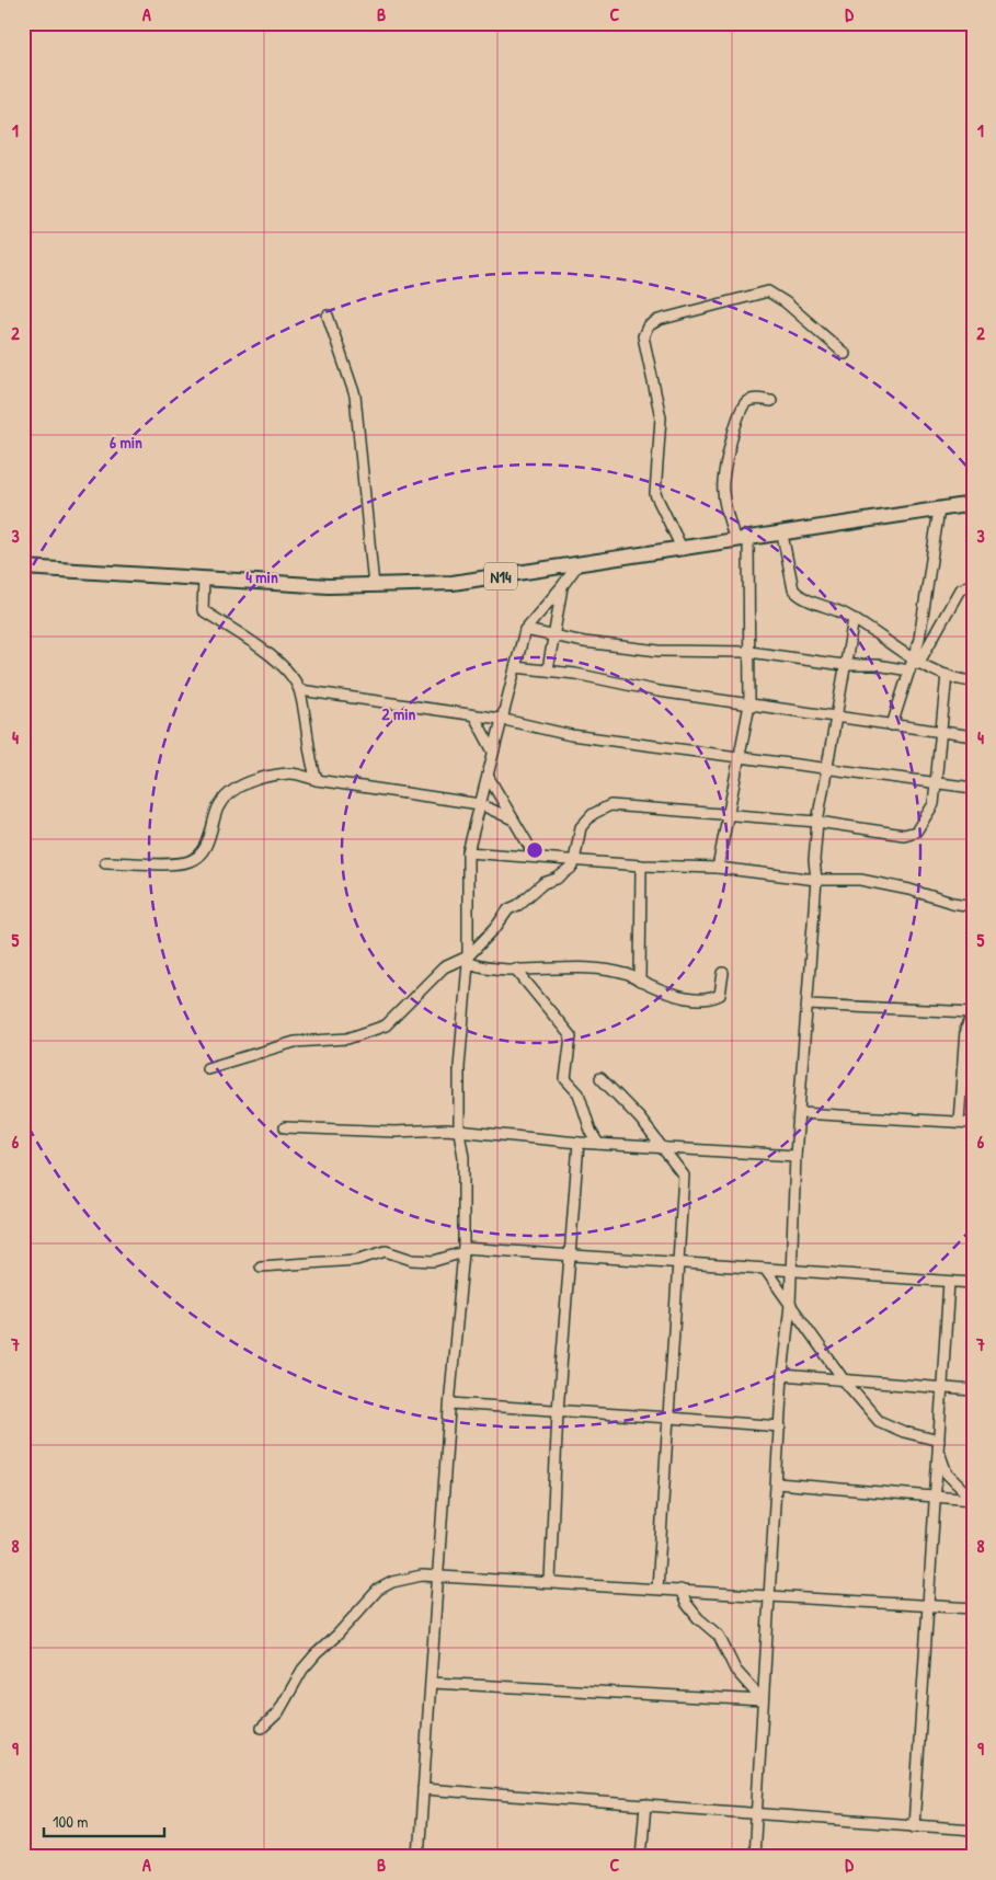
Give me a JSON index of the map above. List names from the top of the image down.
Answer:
{
  "streets": {
    "main road": ["N14"]
  },
  "scale_bar": "100 m",
  "grid": {
    "columns": [
      "A",
      "B",
      "C",
      "D"
    ],
    "rows": [
      "1",
      "2",
      "3",
      "4",
      "5",
      "6",
      "7",
      "8",
      "9"
    ]
  },
  "rings": ["6 min", "4 min", "2 min"]
}
